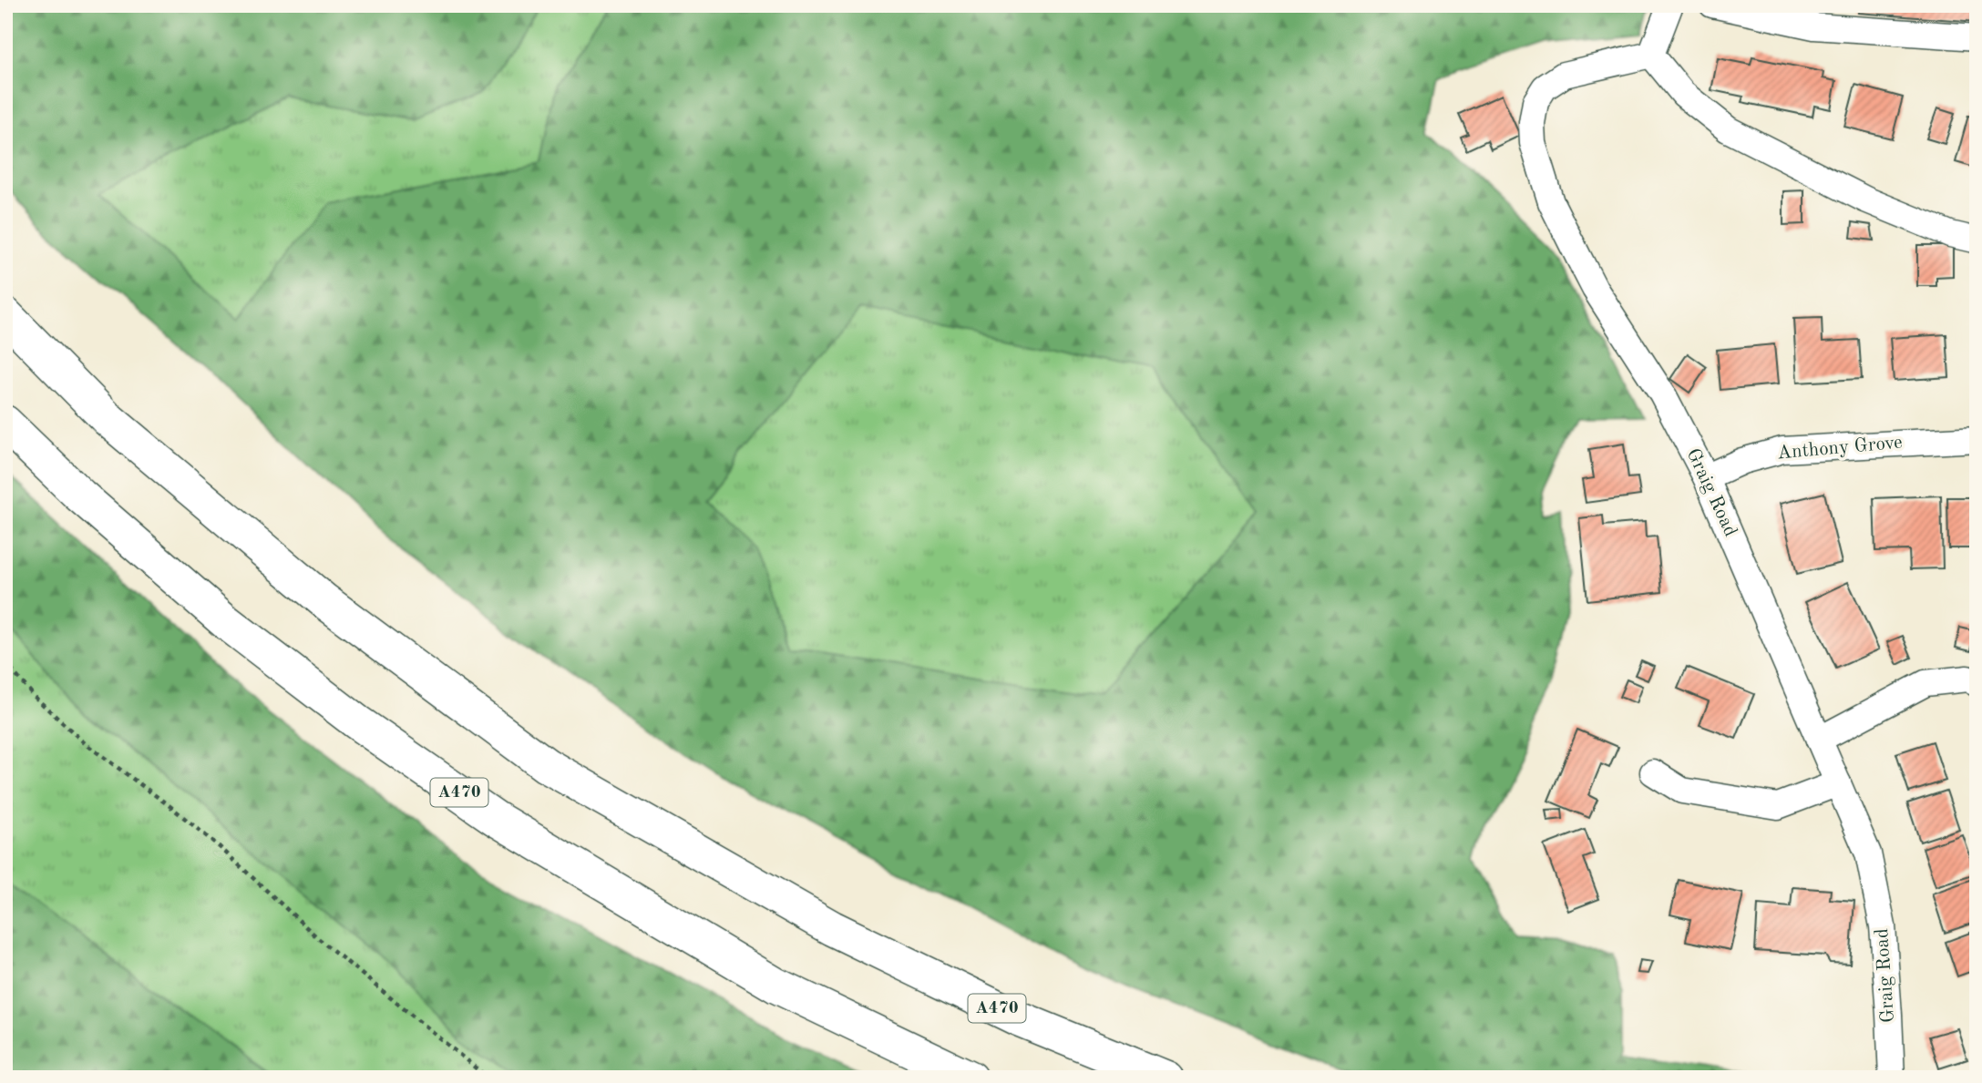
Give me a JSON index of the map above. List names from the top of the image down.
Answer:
{
  "streets": {
    "highway": ["A470"],
    "street": ["Anthony Grove", "Graig Road"]
  },
  "crossings": [
    ["Anthony Grove", "Graig Road"]
  ]
}
